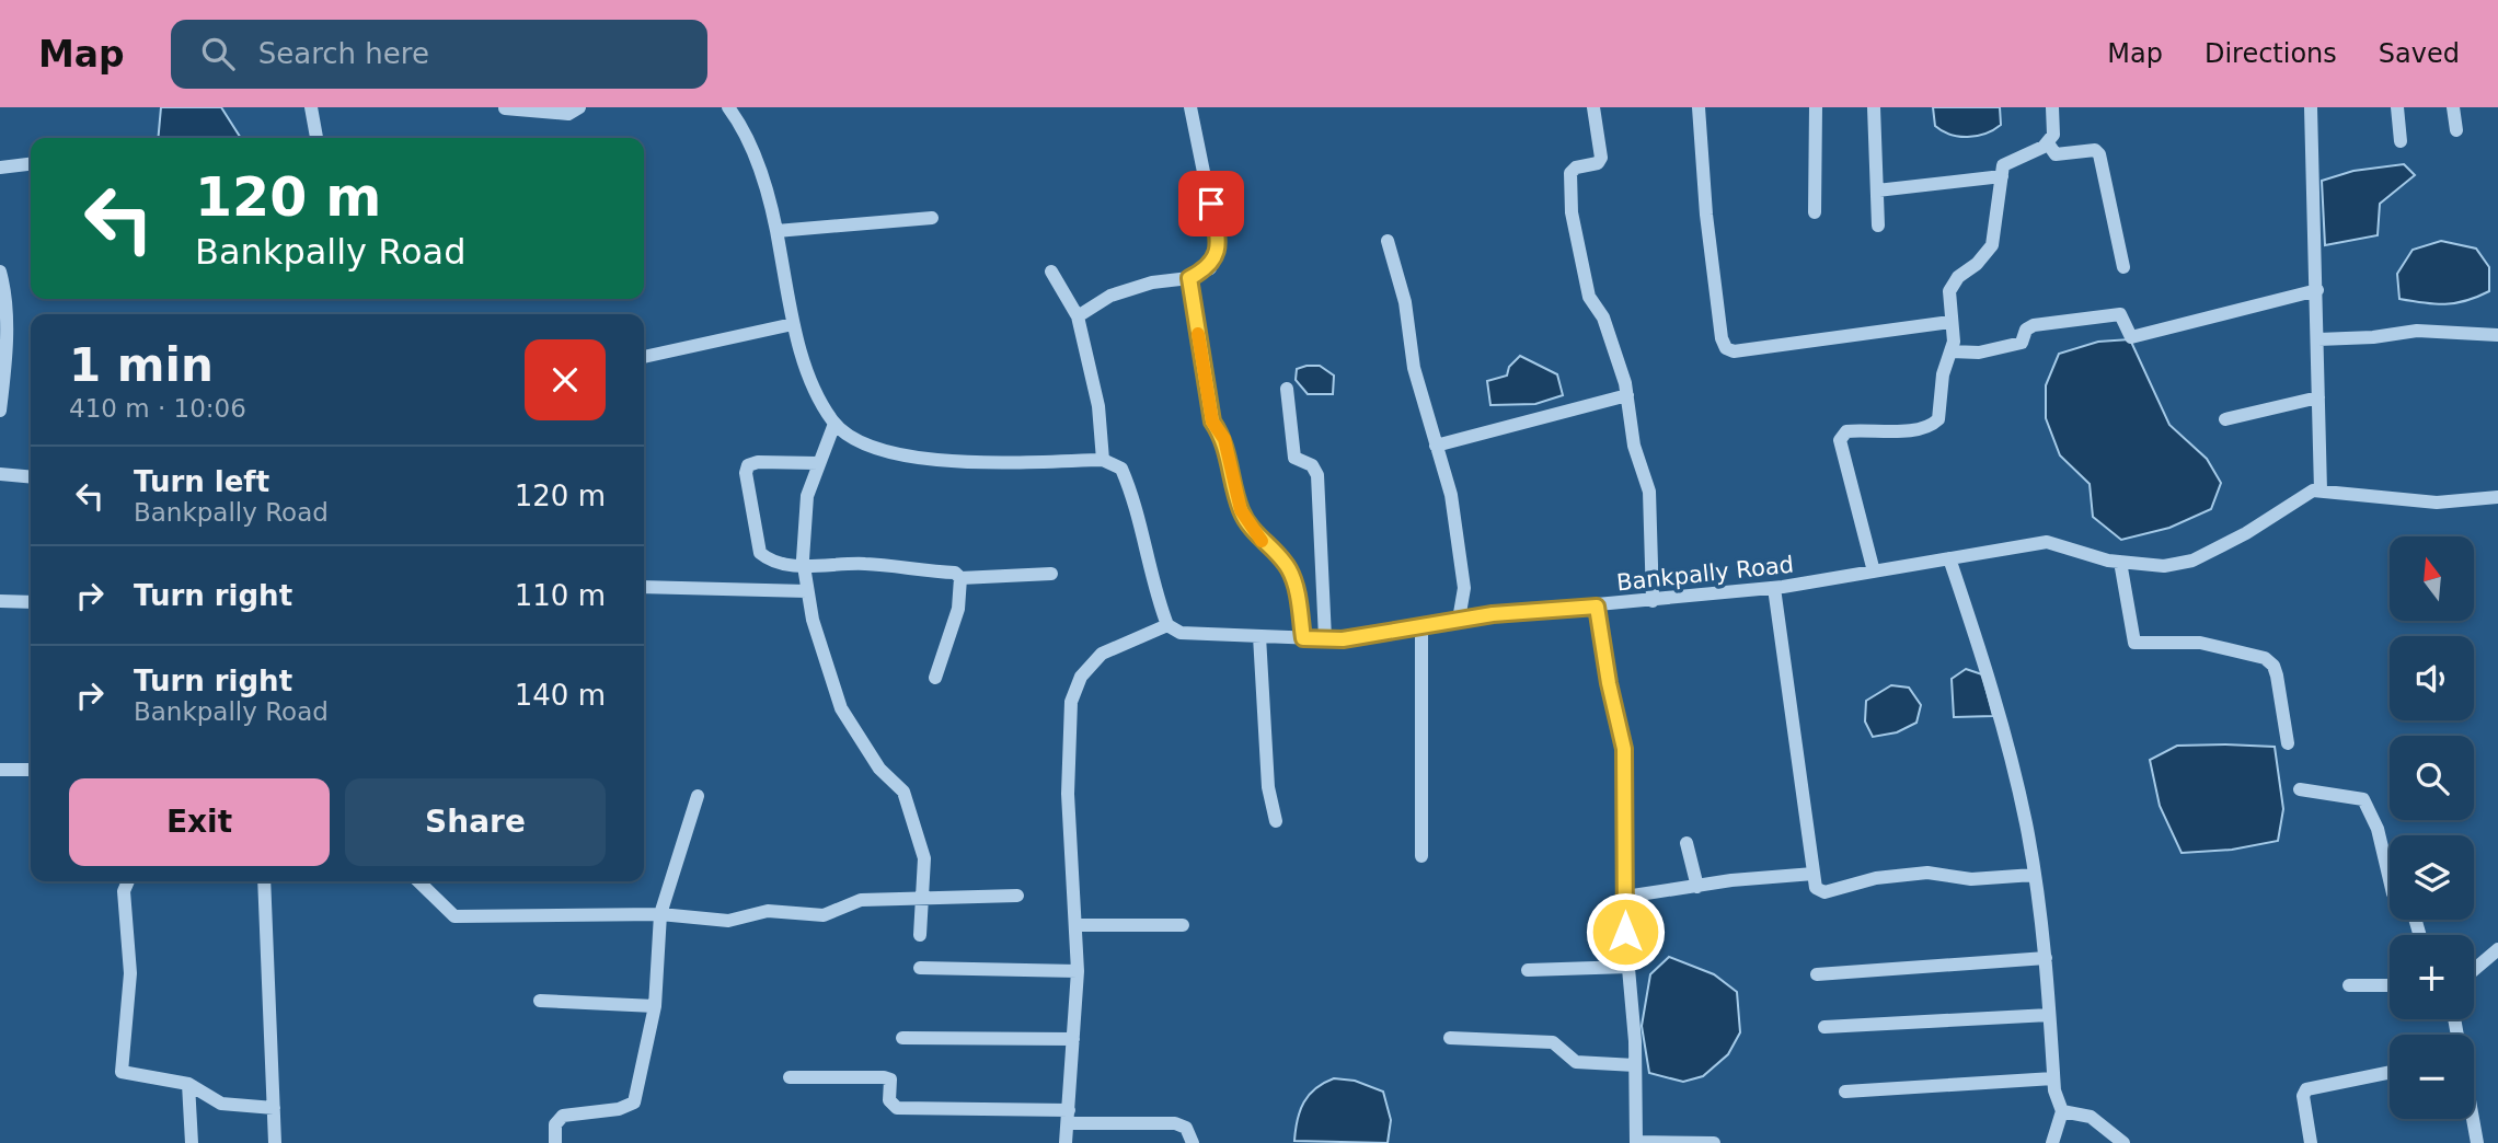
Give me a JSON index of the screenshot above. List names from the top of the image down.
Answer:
{
  "streets": {
    "street": ["Bankpally Road"]
  },
  "north": "top",
  "page": {
    "header": "Map",
    "search": "Search here",
    "nav": ["Map", "Directions", "Saved"],
    "turn": ["120 m", "Bankpally Road"],
    "heading": ["1 min", "410 m · 10:06"],
    "list": [
      {
        "name": "Turn left",
        "note": "Bankpally Road",
        "value": "120 m"
      },
      {
        "name": "Turn right",
        "value": "110 m"
      },
      {
        "name": "Turn right",
        "note": "Bankpally Road",
        "value": "140 m"
      }
    ],
    "map_buttons": ["+", "−"],
    "buttons": ["Exit", "Share"]
  }
}
